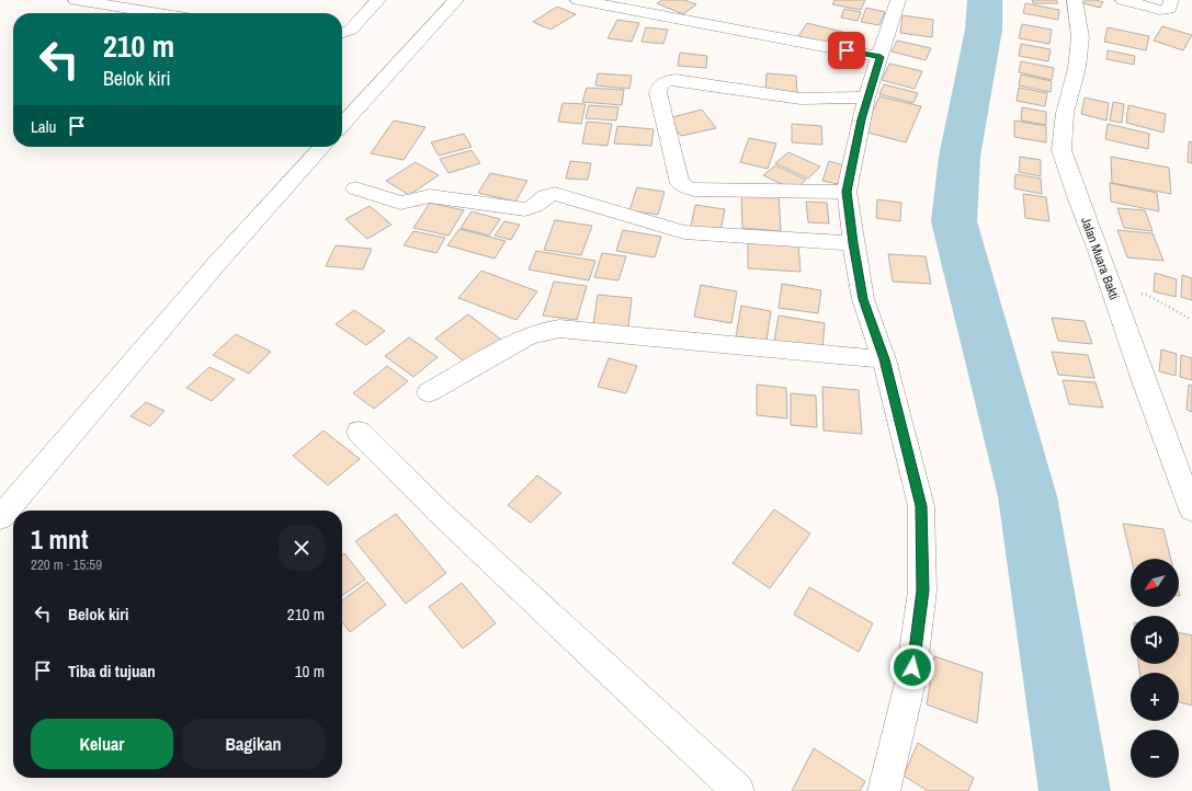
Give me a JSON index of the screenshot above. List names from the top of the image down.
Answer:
{
  "streets": {
    "street": ["Jalan Muara Bakti"]
  },
  "north": "bottom left",
  "page": {
    "turn": ["210 m", "Belok kiri"],
    "then": "Lalu",
    "heading": ["1 mnt", "220 m · 15:59"],
    "map_buttons": ["+", "−"],
    "list": [
      {
        "name": "Belok kiri",
        "value": "210 m"
      },
      {
        "name": "Tiba di tujuan",
        "value": "10 m"
      }
    ],
    "buttons": ["Keluar", "Bagikan"]
  }
}
